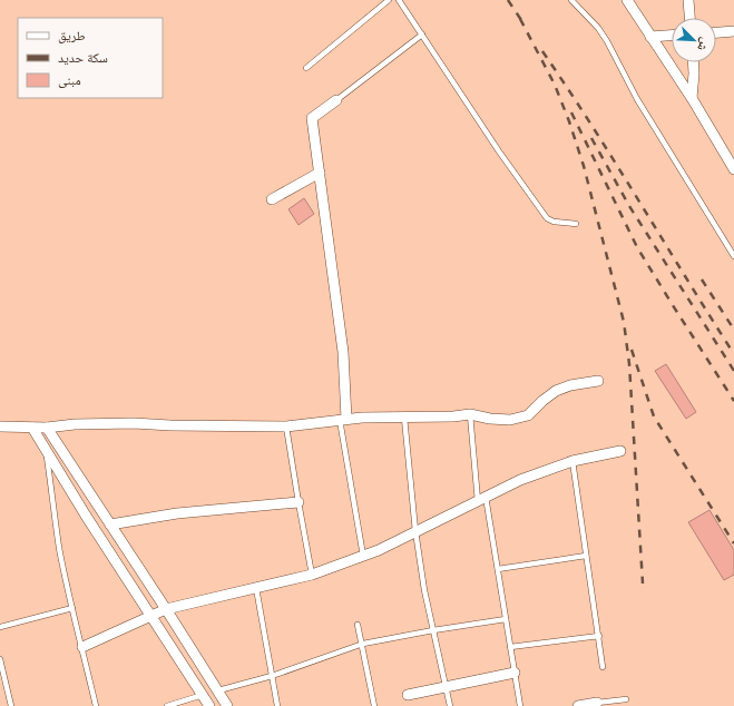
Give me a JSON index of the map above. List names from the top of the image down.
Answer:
{
  "legend": ["طريق", "سكة حديد", "مبنى"],
  "north": "bottom right"
}
